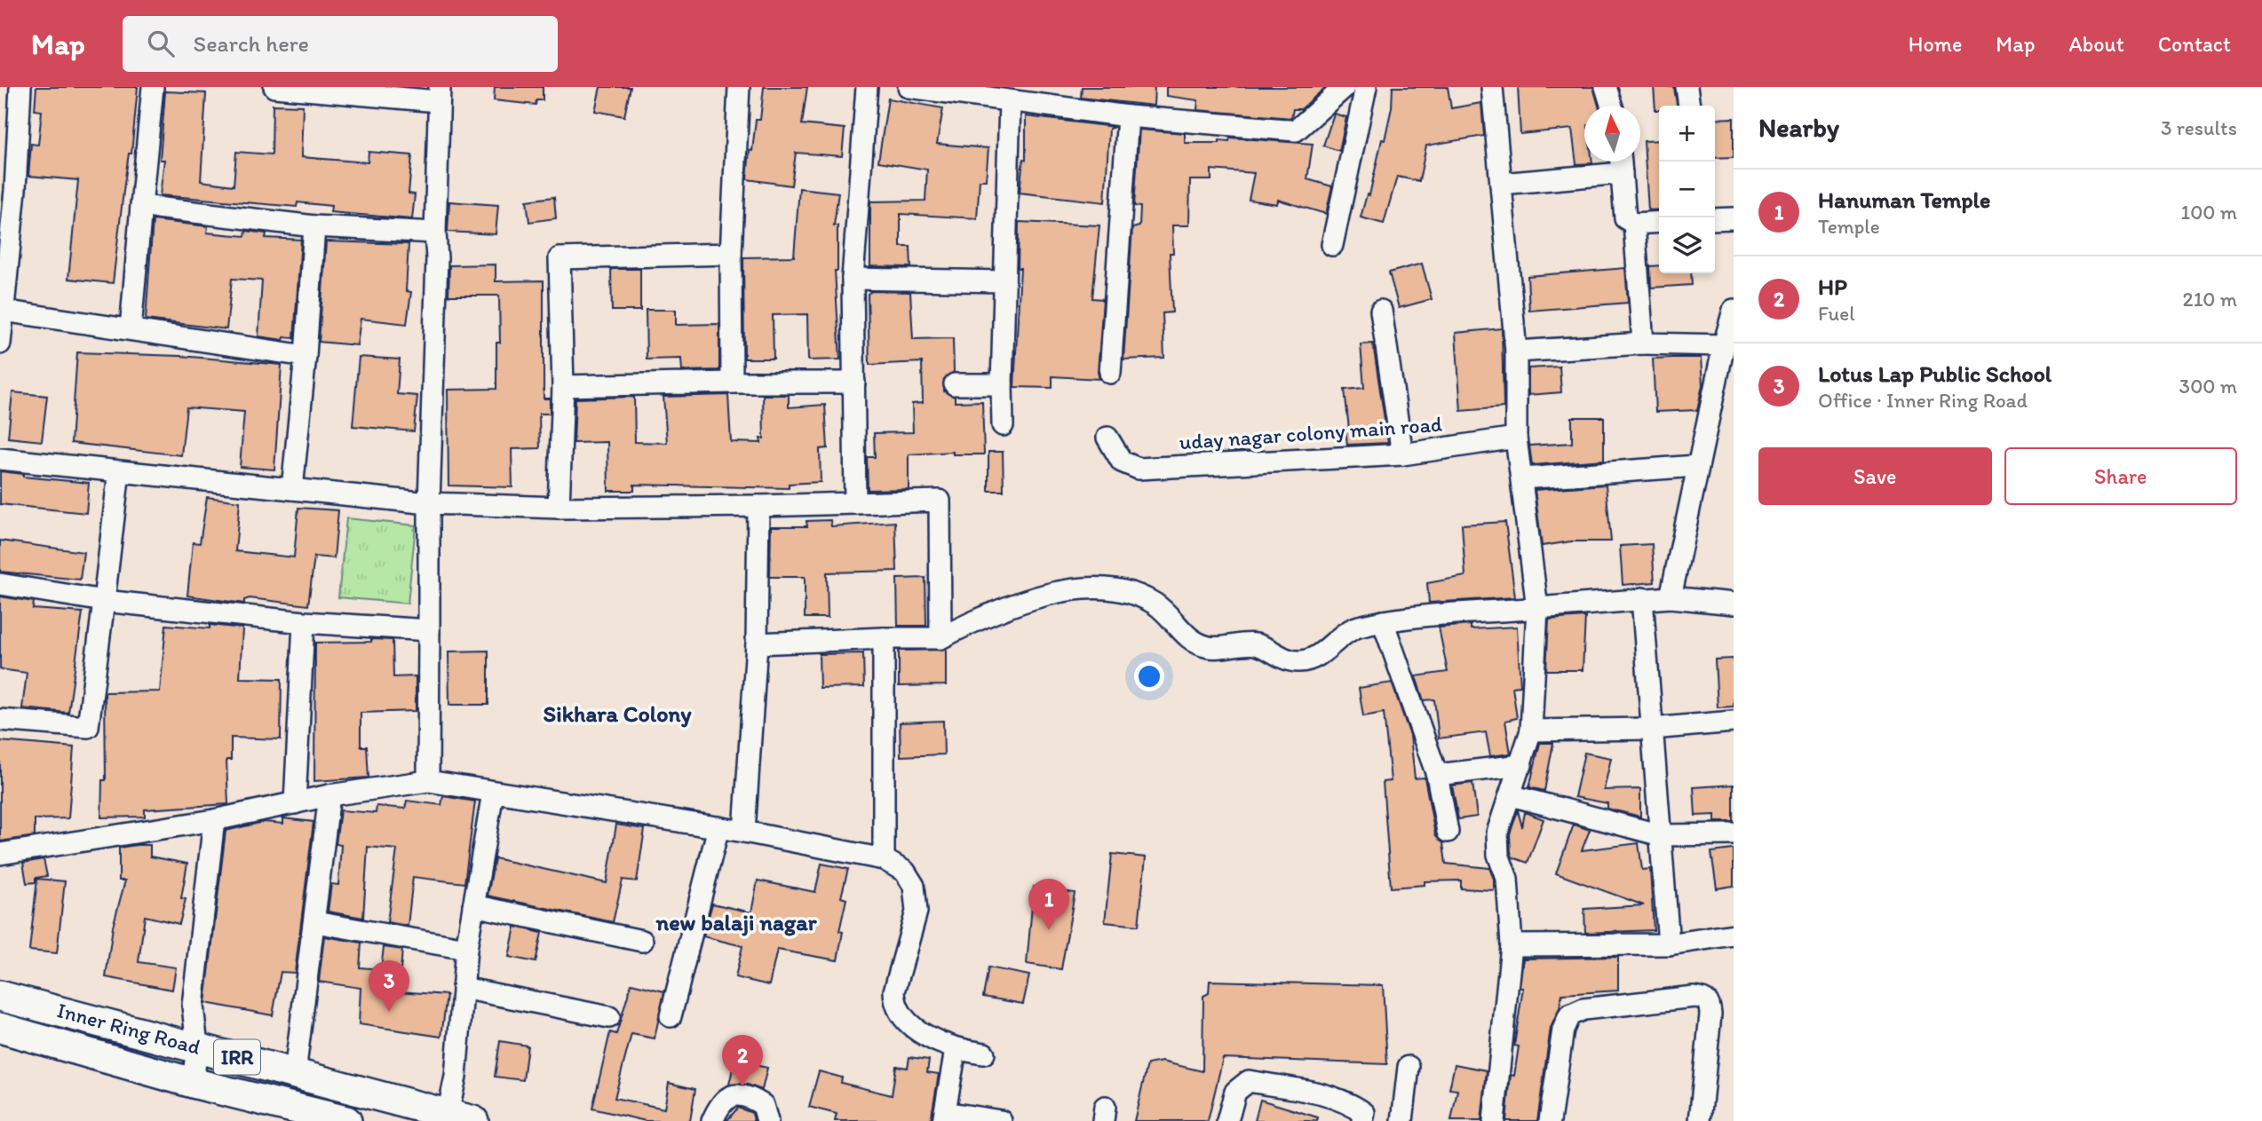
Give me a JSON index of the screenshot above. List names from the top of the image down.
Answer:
{
  "streets": {
    "highway": ["Inner Ring Road", "IRR"],
    "street": ["uday nagar colony main road"]
  },
  "districts": ["Sikhara Colony", "new balaji nagar"],
  "north": "top",
  "page": {
    "header": "Map",
    "search": "Search here",
    "nav": [
      "Home",
      "Map",
      "About",
      "Contact"
    ],
    "heading": ["Nearby", "3 results"],
    "map_buttons": ["+", "−"],
    "list": [
      {
        "mark": "1",
        "name": "Hanuman Temple",
        "note": "Temple",
        "value": "100 m"
      },
      {
        "mark": "2",
        "name": "HP",
        "note": "Fuel",
        "value": "210 m"
      },
      {
        "mark": "3",
        "name": "Lotus Lap Public School",
        "note": "Office · Inner Ring Road",
        "value": "300 m"
      }
    ],
    "buttons": ["Save", "Share"],
    "pins": ["1", "3", "2"]
  }
}
